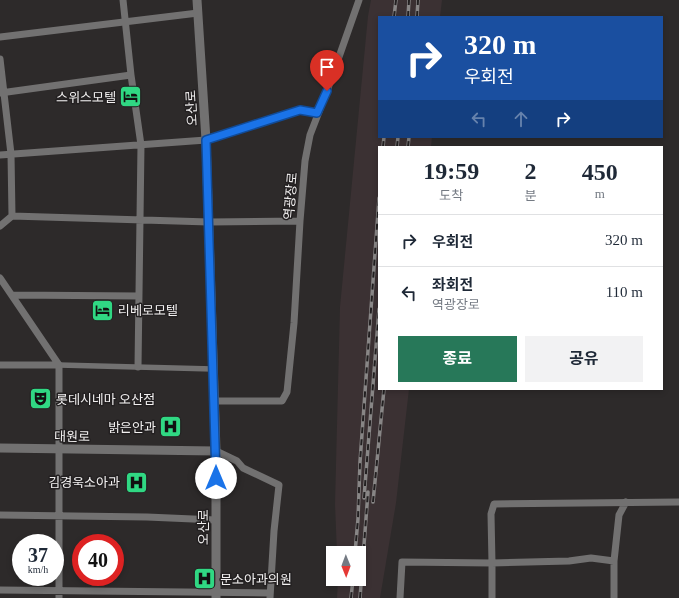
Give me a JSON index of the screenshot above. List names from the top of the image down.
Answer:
{
  "streets": {
    "street": ["오산로", "역광장로", "대원로"]
  },
  "crossings": [
    ["오산로", "역광장로"],
    ["오산로", "대원로"]
  ],
  "places": {
    "hotel": ["스위스모텔", "리베로모텔"],
    "theatre": ["롯데시네마 오산점"],
    "hospital": ["밝은안과", "김경욱소아과", "문소아과의원"]
  },
  "north": "bottom",
  "page": {
    "turn": ["320 m", "우회전"],
    "eta": [
      "19:59",
      "도착",
      "2",
      "분",
      "450",
      "m"
    ],
    "list": [
      {
        "name": "우회전",
        "value": "320 m"
      },
      {
        "name": "좌회전",
        "note": "역광장로",
        "value": "110 m"
      }
    ],
    "buttons": ["종료", "공유"],
    "speed": "37 km/h",
    "limit": "40"
  }
}
